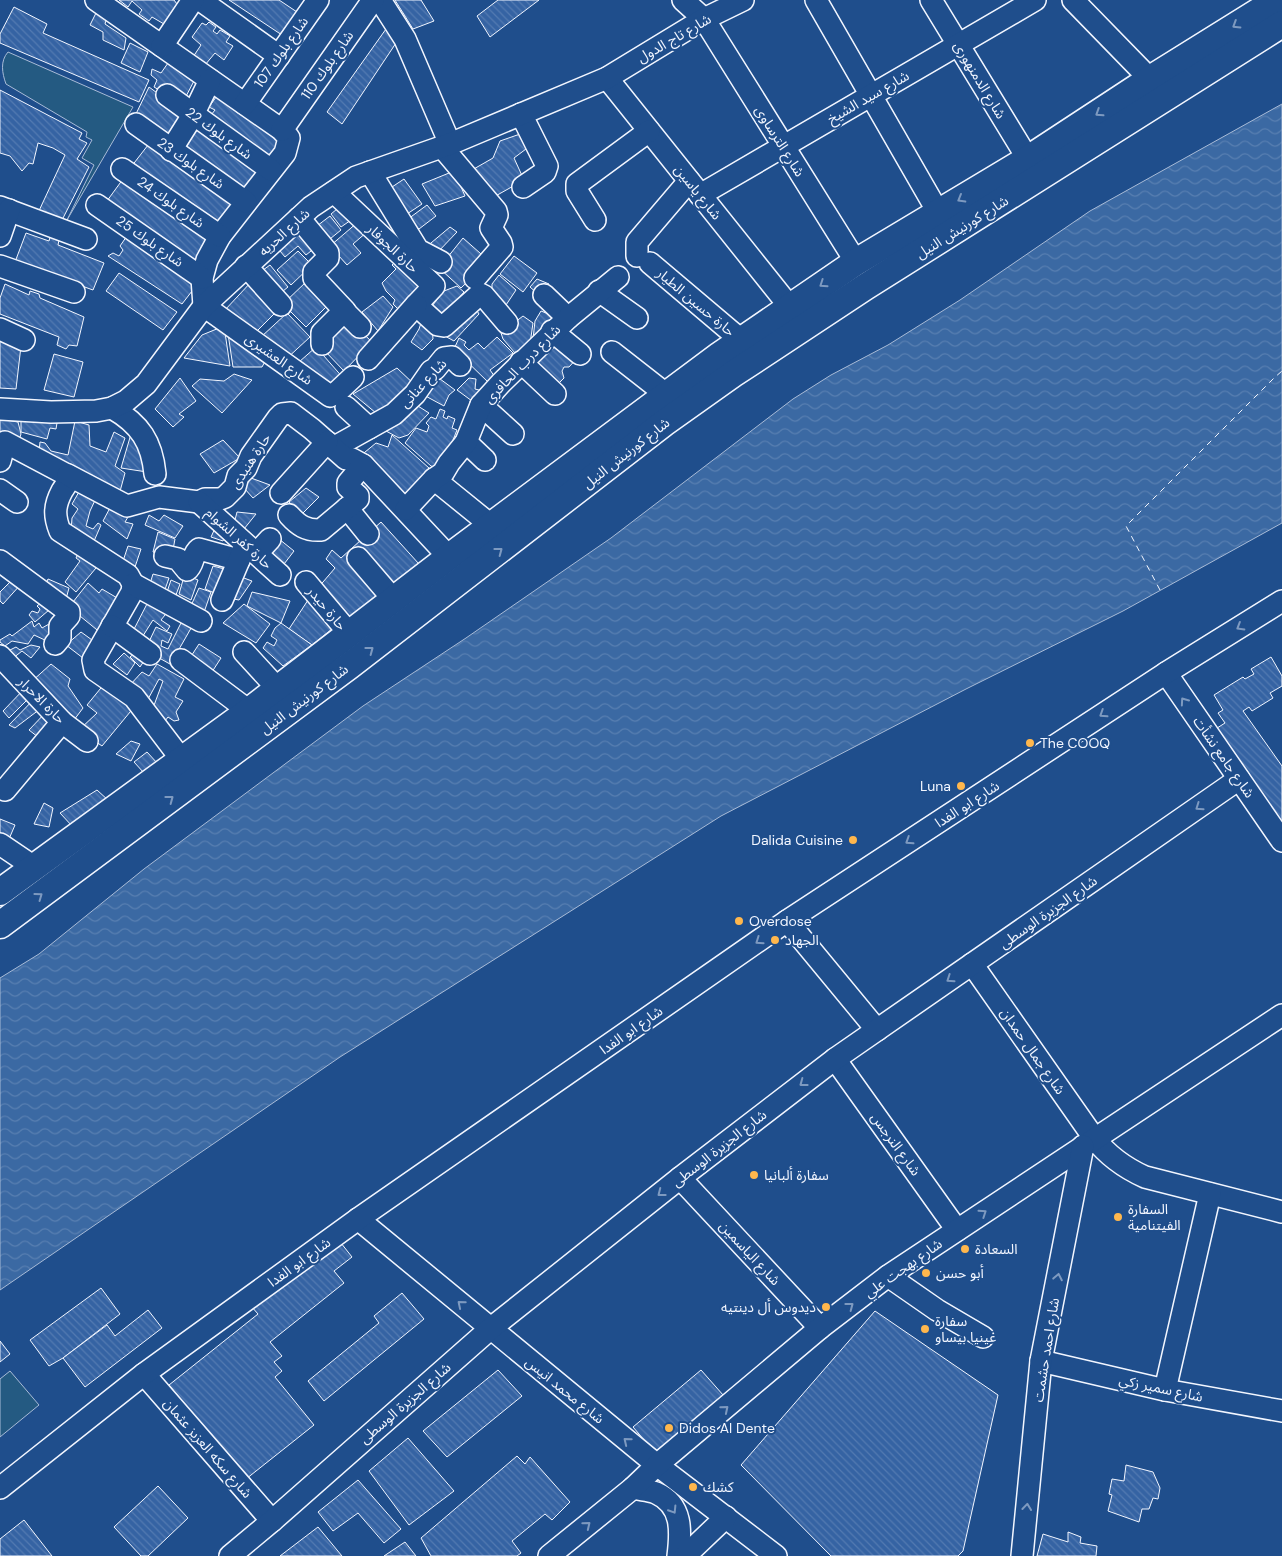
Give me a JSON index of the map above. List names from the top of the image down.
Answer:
{
  "streets": {
    "main road": ["شارع كورنيش النيل"],
    "street": [
      "شارع تاج الدول",
      "شارع بلوك 107",
      "شارع بلوك 110",
      "شارع الدمنهورى",
      "شارع سيد الشيخ",
      "شارع بلوك 22",
      "شارع الترساوى",
      "شارع بلوك 23",
      "شارع ياسين",
      "شارع بلوك 24",
      "شارع الحريه",
      "شارع بلوك 25",
      "حارة الجوفار",
      "حارة حسين الطيار",
      "شارع العشيرى",
      "شارع درب الحافرى",
      "شارع عنانى",
      "حارة هنيدى",
      "حارة كفر الشوام",
      "حارة حيدر",
      "حارة الاحرار",
      "شارع جامع نشأت",
      "شارع ابو الفدا",
      "شارع الجزيرة الوسطى",
      "شارع جمال حمدان",
      "شارع النرجس",
      "شارع الياسمين",
      "شارع بهجت علي",
      "شارع احمد حشمت",
      "شارع سمير زكي",
      "شارع محمد انيس",
      "شارع سكه العزيز عثمان"
    ]
  },
  "crossings": [
    ["شارع تاج الدول", "شارع الترساوى"],
    ["شارع تاج الدول", "شارع ياسين"],
    ["شارع تاج الدول", "شارع الحريه"],
    ["شارع الدمنهورى", "شارع سيد الشيخ"],
    ["شارع الدمنهورى", "شارع كورنيش النيل"],
    ["شارع سيد الشيخ", "شارع الترساوى"],
    ["شارع سيد الشيخ", "شارع ياسين"],
    ["شارع سيد الشيخ", "حارة حسين الطيار"],
    ["شارع الترساوى", "شارع كورنيش النيل"],
    ["شارع ياسين", "شارع كورنيش النيل"],
    ["شارع ياسين", "شارع الحريه"],
    ["شارع كورنيش النيل", "حارة حسين الطيار"],
    ["شارع كورنيش النيل", "حارة هنيدى"],
    ["شارع كورنيش النيل", "حارة حيدر"],
    ["شارع الحريه", "حارة الجوفار"],
    ["شارع الحريه", "شارع العشيرى"],
    ["شارع درب الحافرى", "حارة هنيدى"],
    ["شارع عنانى", "حارة هنيدى"],
    ["حارة هنيدى", "حارة كفر الشوام"],
    ["شارع جامع نشأت", "شارع ابو الفدا"],
    ["شارع جامع نشأت", "شارع الجزيرة الوسطى"],
    ["شارع ابو الفدا", "شارع محمد انيس"],
    ["شارع ابو الفدا", "شارع سكه العزيز عثمان"],
    ["شارع الجزيرة الوسطى", "شارع جمال حمدان"],
    ["شارع الجزيرة الوسطى", "شارع النرجس"],
    ["شارع الجزيرة الوسطى", "شارع الياسمين"],
    ["شارع الجزيرة الوسطى", "شارع محمد انيس"],
    ["شارع الجزيرة الوسطى", "شارع سكه العزيز عثمان"],
    ["شارع جمال حمدان", "شارع بهجت علي"],
    ["شارع جمال حمدان", "شارع احمد حشمت"],
    ["شارع النرجس", "شارع بهجت علي"],
    ["شارع الياسمين", "شارع بهجت علي"],
    ["شارع بهجت علي", "شارع احمد حشمت"],
    ["شارع بهجت علي", "شارع محمد انيس"],
    ["شارع احمد حشمت", "شارع سمير زكي"]
  ],
  "one_way": [
    "شارع جامع نشأت",
    "شارع ابو الفدا",
    "شارع الجزيرة الوسطى",
    "شارع بهجت علي",
    "شارع محمد انيس"
  ],
  "places": [
    "The COOQ",
    "Luna",
    "Dalida Cuisine",
    "Overdose",
    "الجهاد",
    "سفارة ألبانيا",
    "السفارة الفيتنامية",
    "السعادة",
    "أبو حسن",
    "ديدوس أل دينتيه",
    "سفارة غينيا بيساو",
    "Didos Al Dente",
    "كشك"
  ]
}
